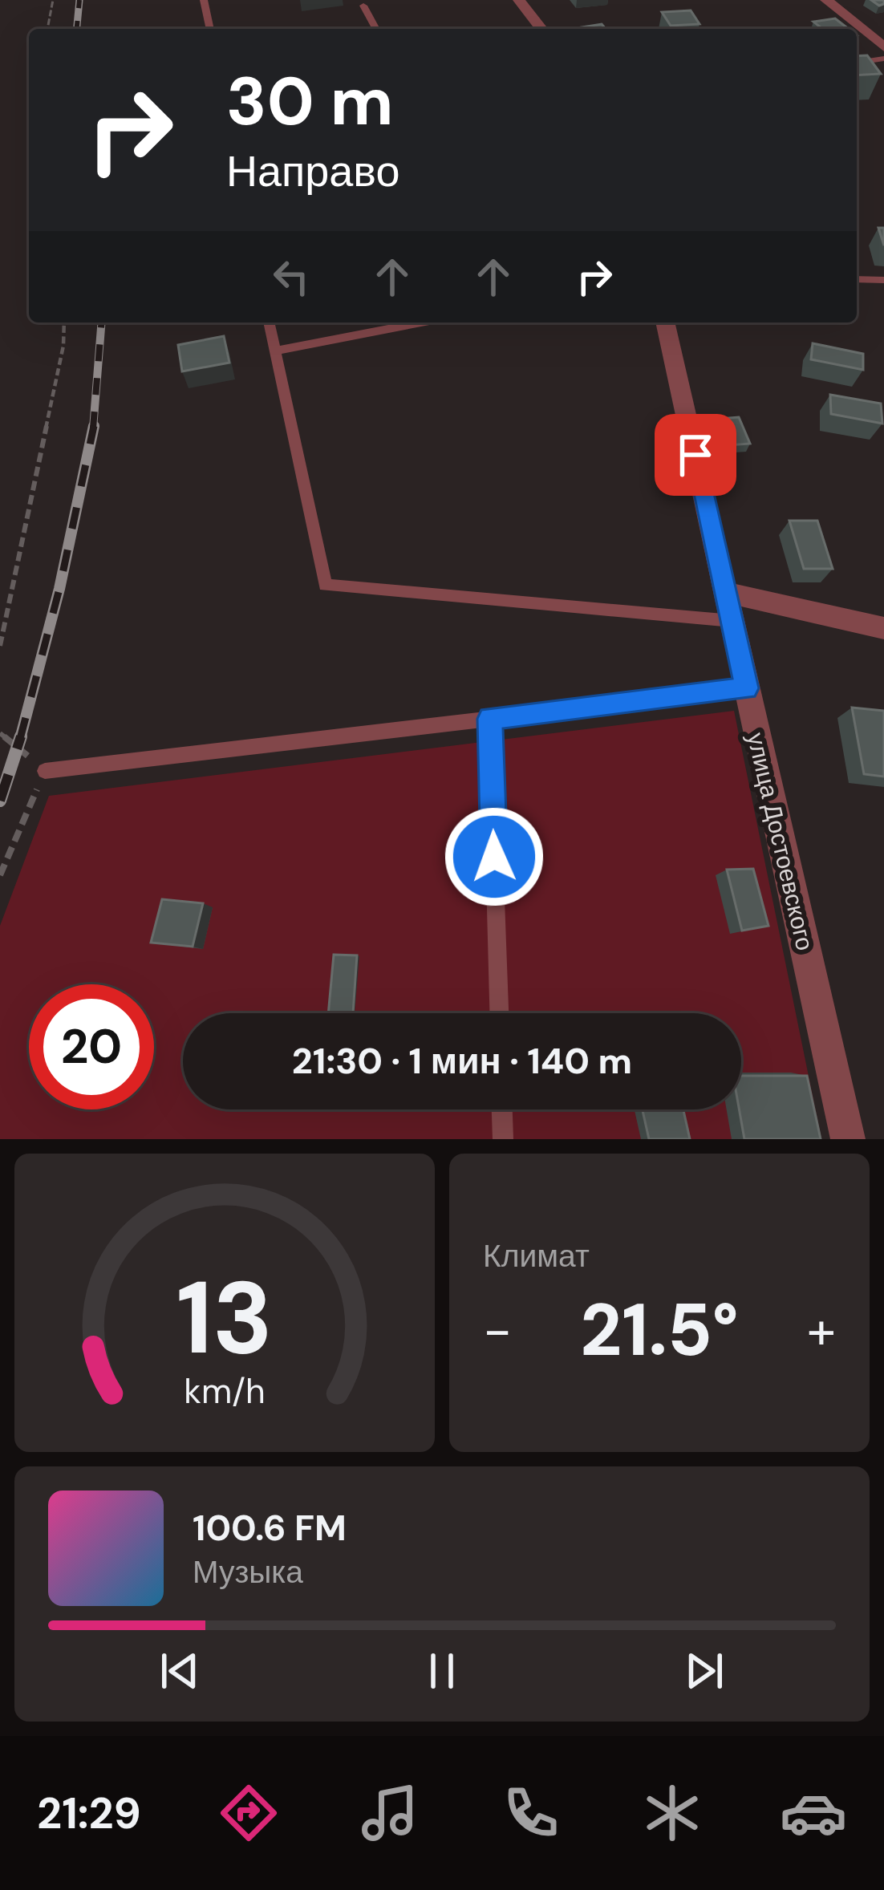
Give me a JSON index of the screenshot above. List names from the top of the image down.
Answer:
{
  "streets": {
    "street": ["улица Достоевского"]
  },
  "page": {
    "turn": ["30 m", "Направо"],
    "limit": "20",
    "trip": "21:30 · 1 мин · 140 m",
    "tile": "Климат",
    "heat": ["−", "21.5°", "+"],
    "song": ["100.6 FM", "Музыка"],
    "tabs": "21:29",
    "gauge": ["13", "km/h"]
  }
}
